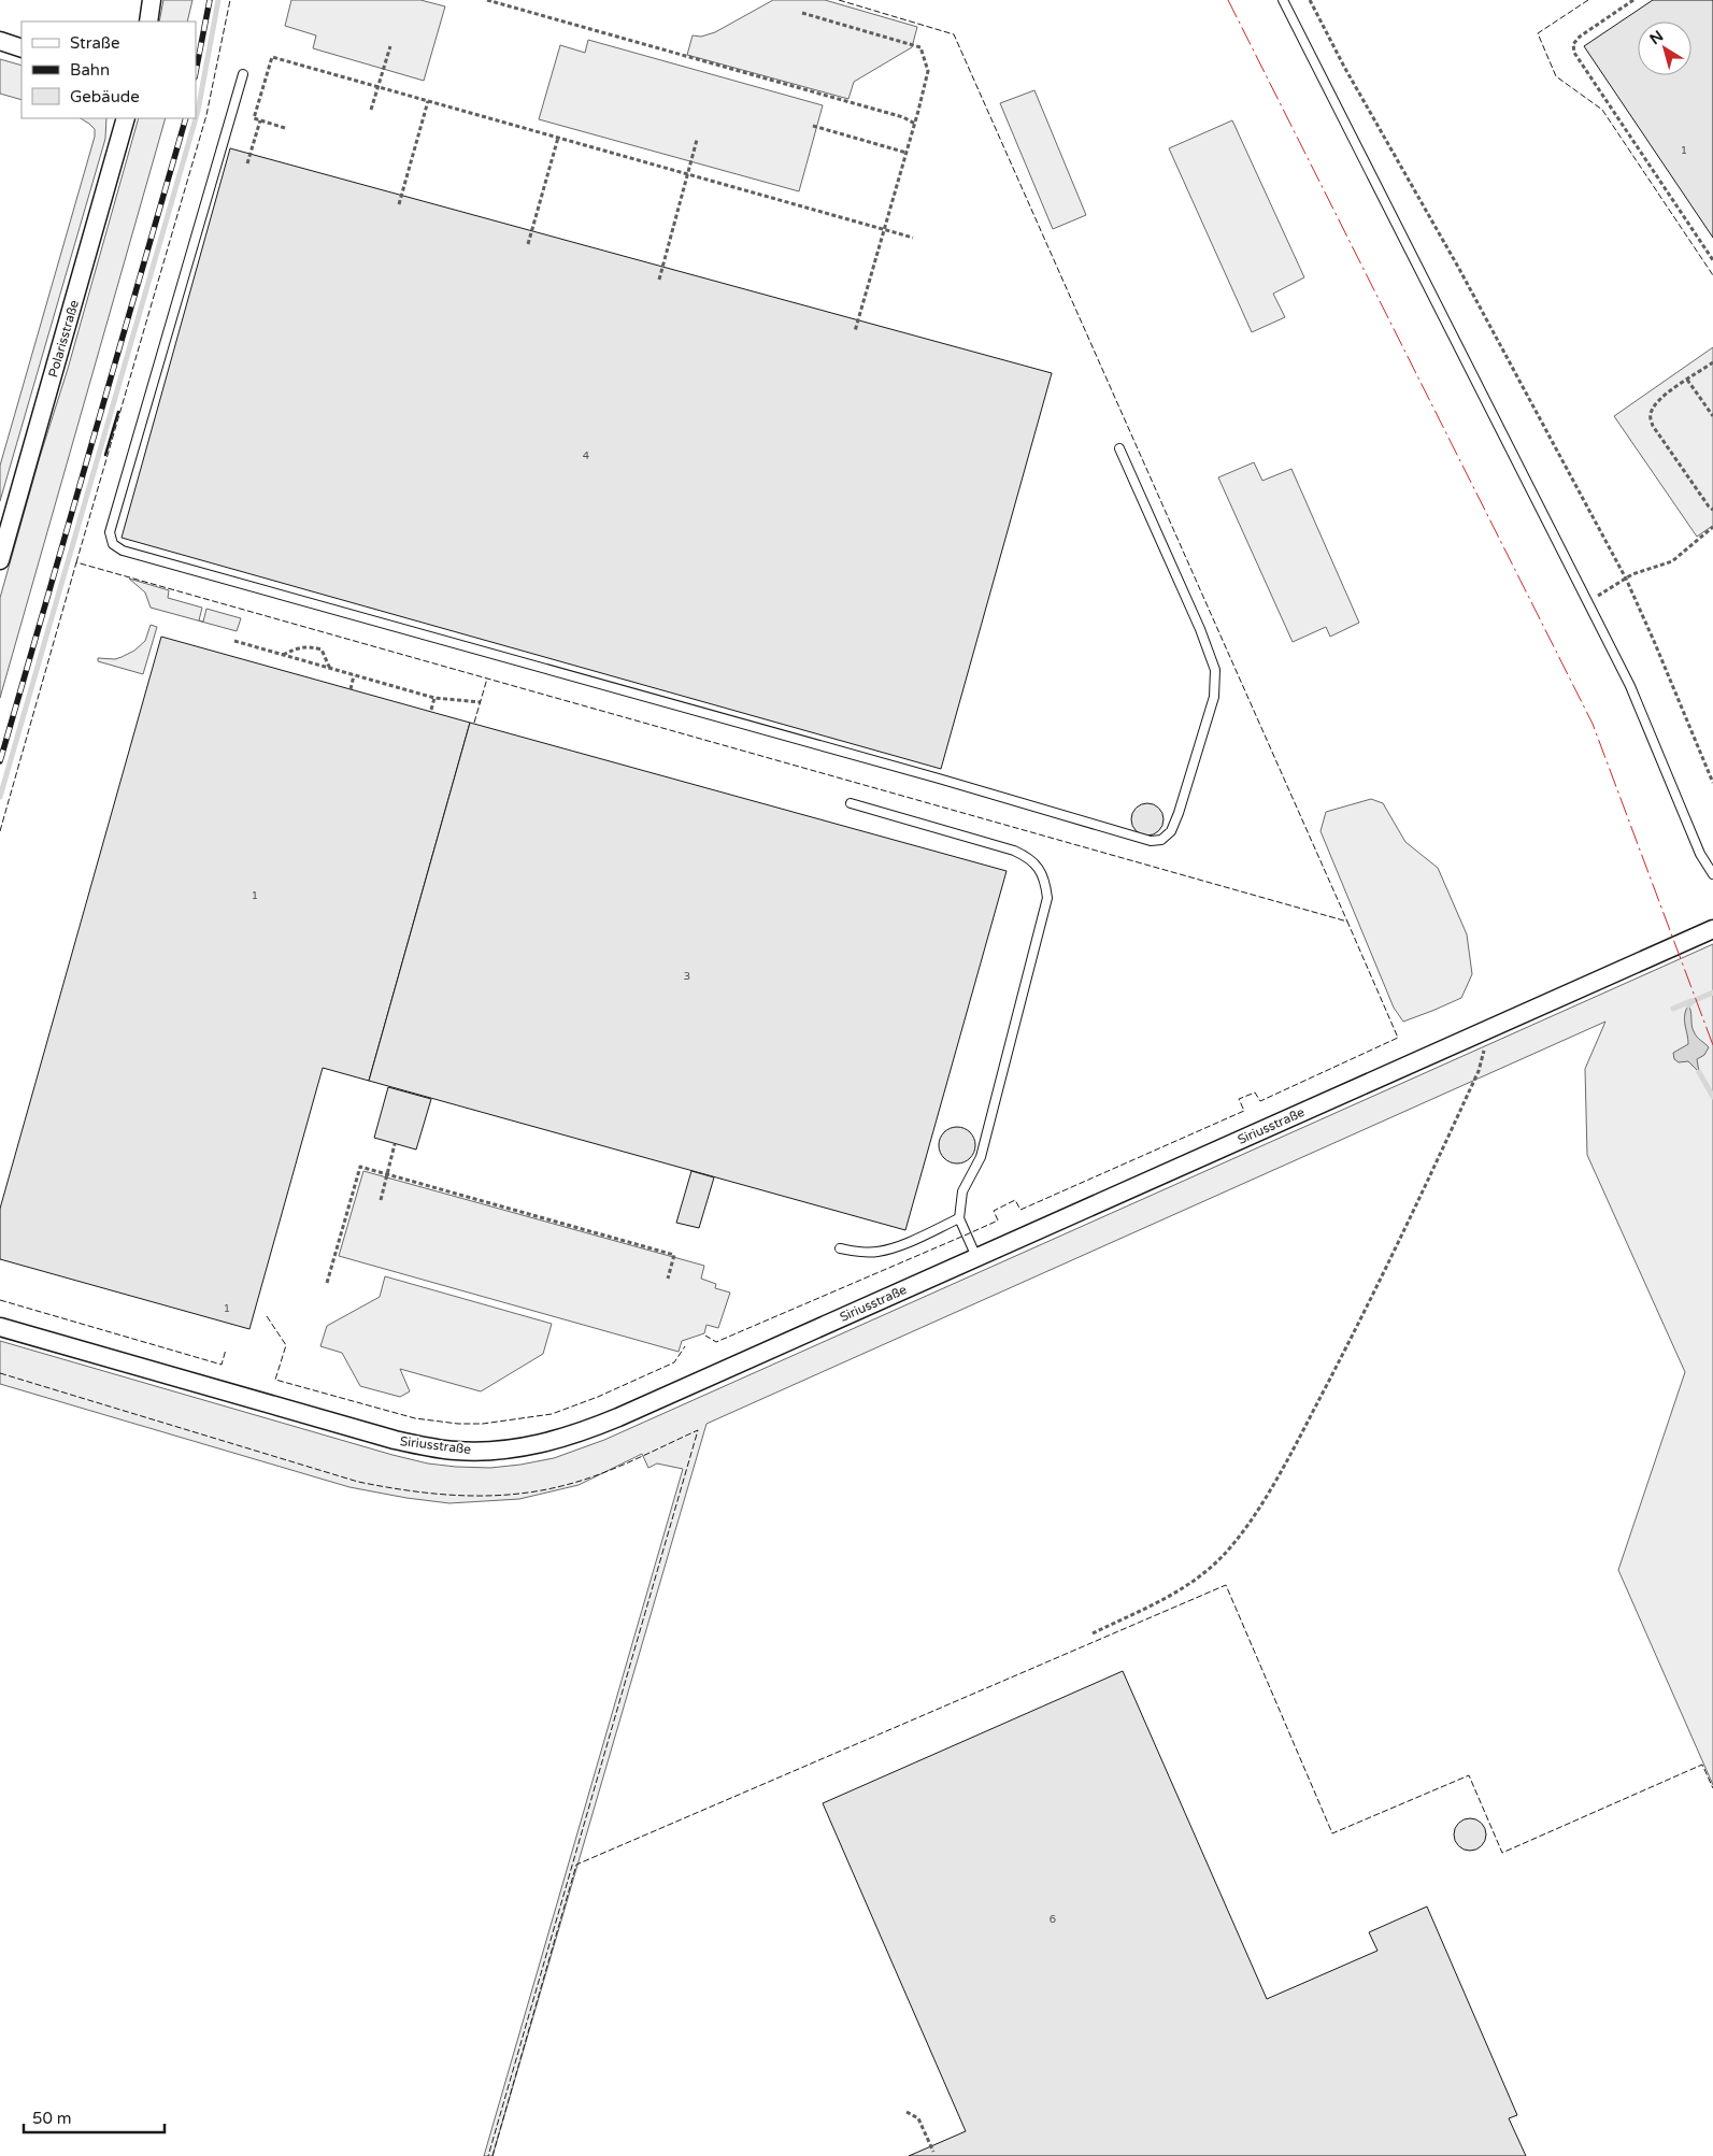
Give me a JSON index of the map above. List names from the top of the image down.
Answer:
{
  "streets": {
    "street": ["Polarisstraße", "Siriusstraße"]
  },
  "house_numbers": [
    "1",
    "4",
    "1",
    "3",
    "1",
    "6"
  ],
  "legend": ["Straße", "Bahn", "Gebäude"],
  "scale_bar": "50 m",
  "north": "top left"
}
